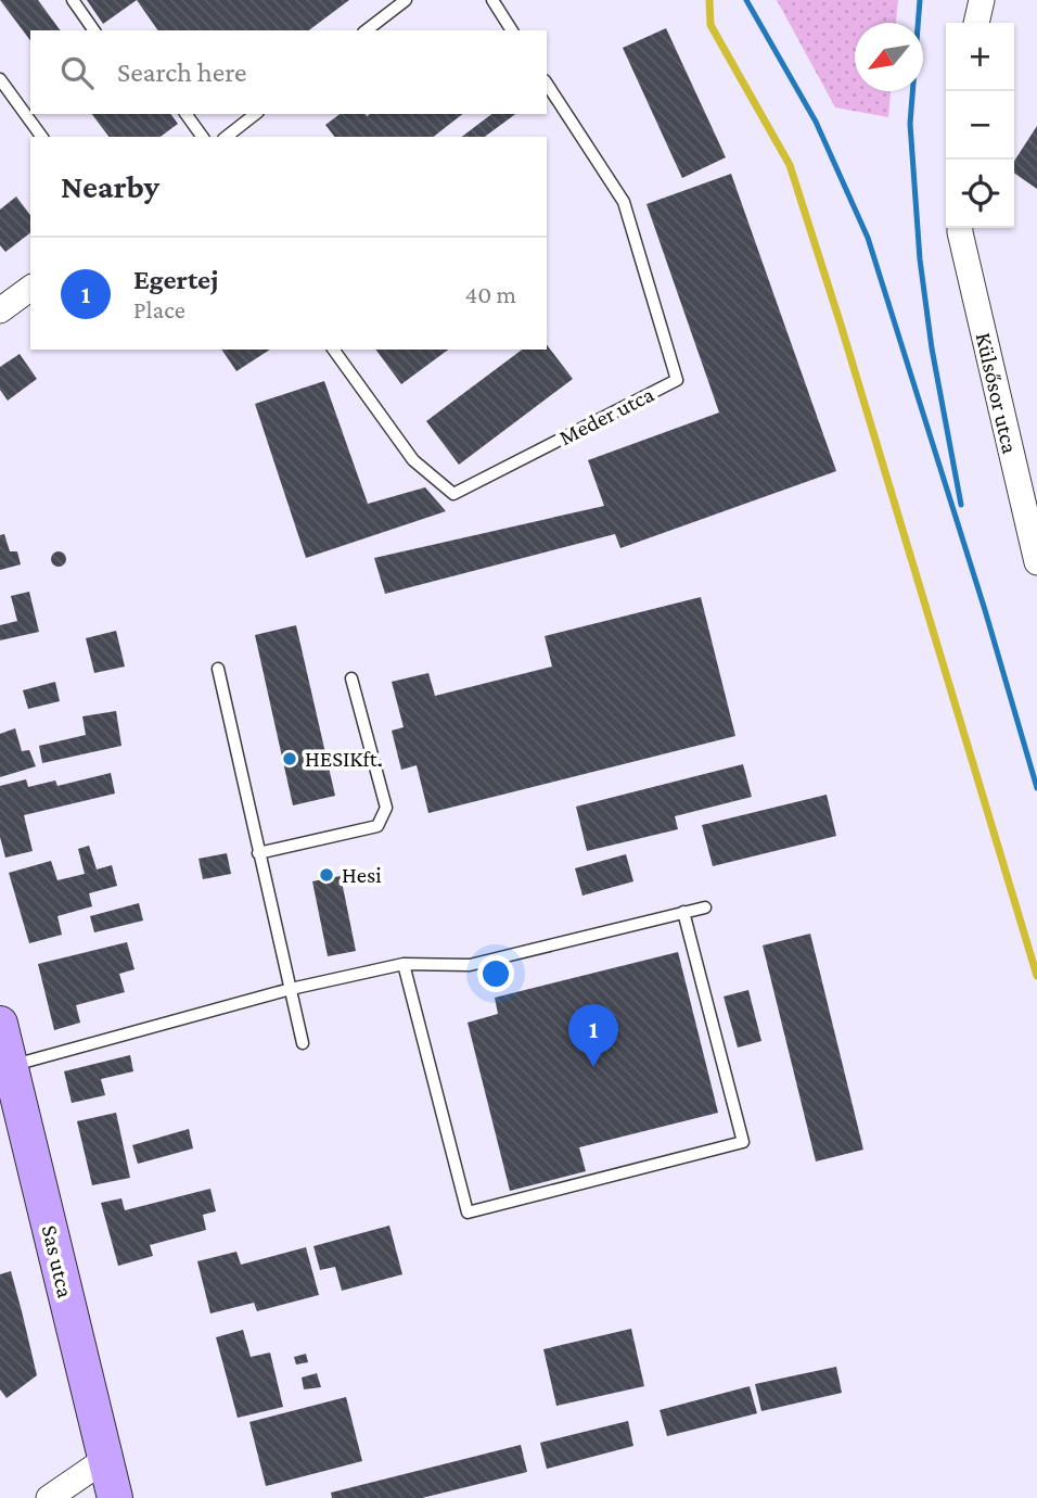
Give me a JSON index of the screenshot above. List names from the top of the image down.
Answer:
{
  "streets": {
    "main road": ["Sas utca"],
    "street": ["Külsősor utca"],
    "lane": ["Meder utca"]
  },
  "places": ["HESIKft.", "Hesi"],
  "north": "bottom left",
  "page": {
    "map_buttons": ["+", "−"],
    "search": "Search here",
    "heading": "Nearby",
    "list": [
      {
        "mark": "1",
        "name": "Egertej",
        "note": "Place",
        "value": "40 m"
      }
    ],
    "pins": "1"
  }
}
